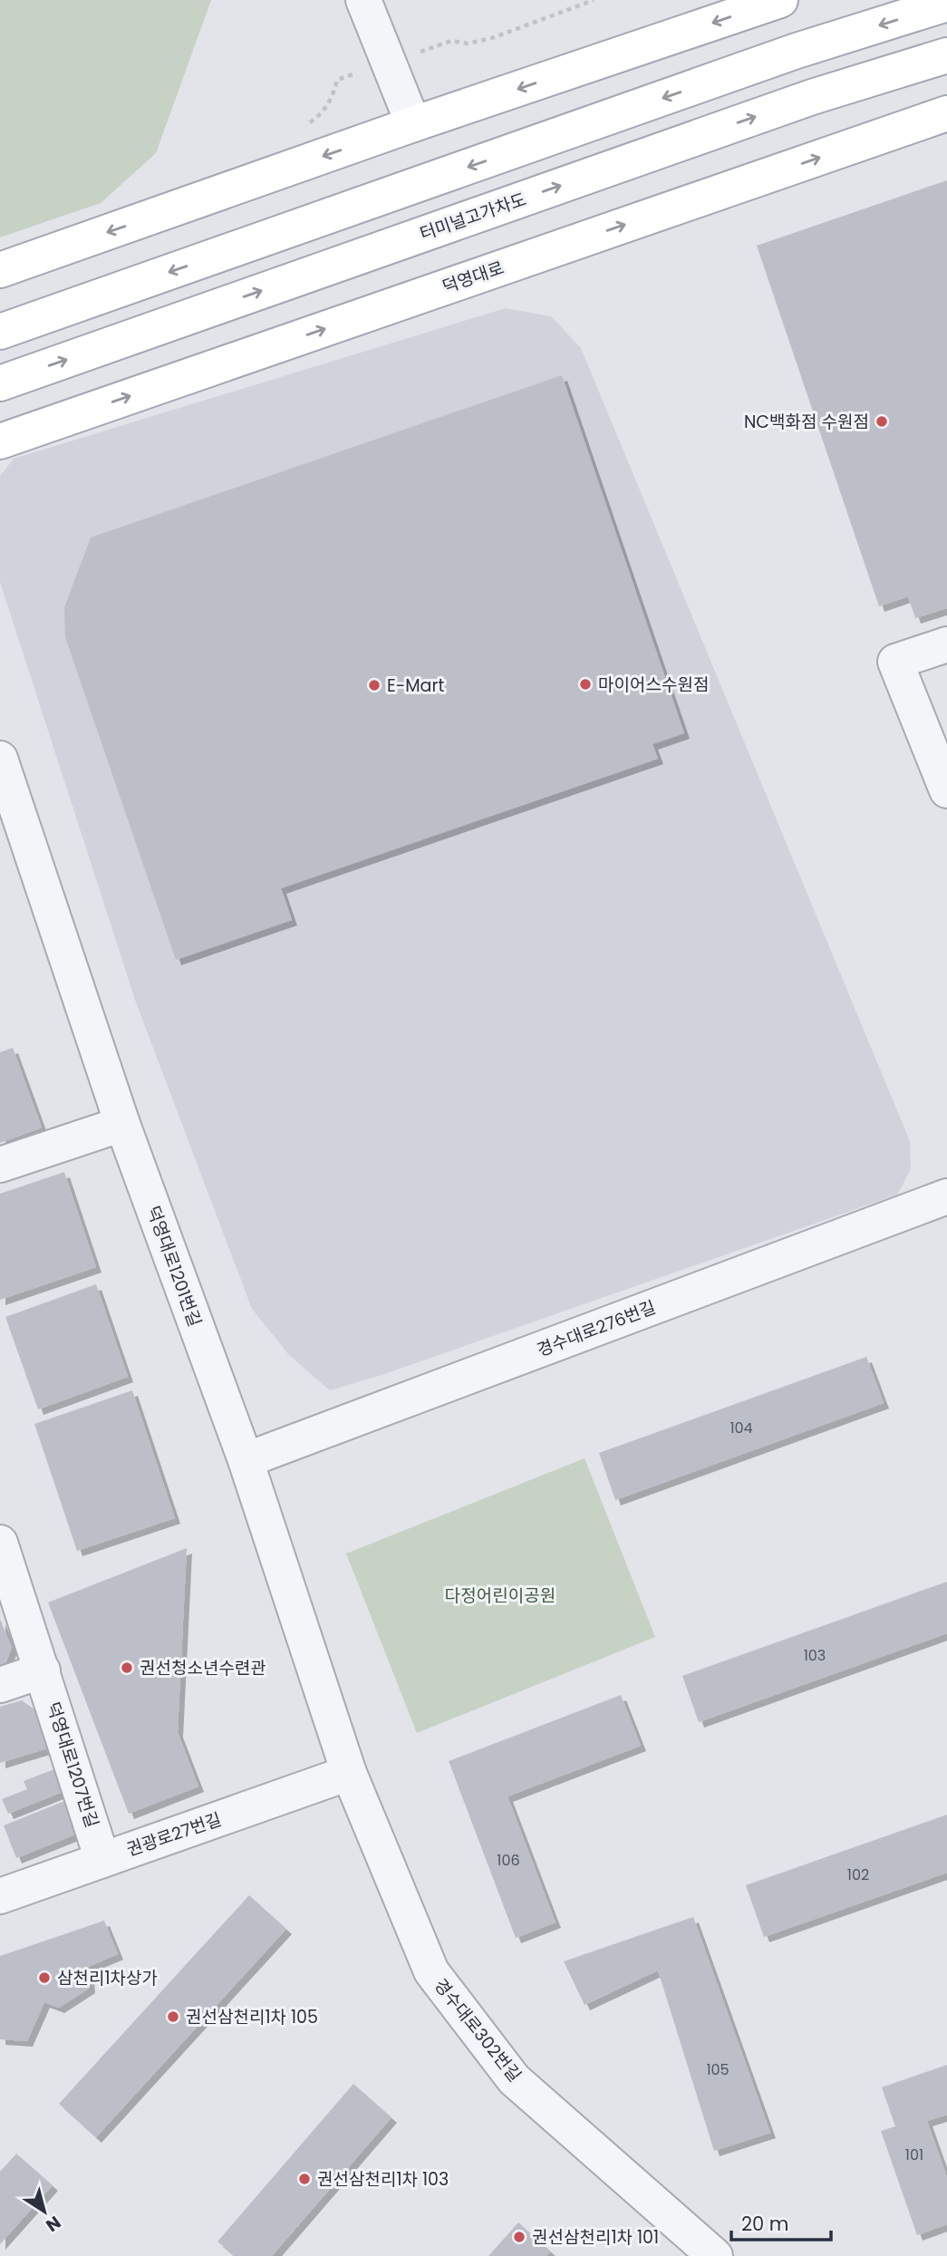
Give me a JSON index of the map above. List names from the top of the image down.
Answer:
{
  "streets": {
    "main road": ["터미널고가차도", "덕영대로"],
    "street": [
      "덕영대로1201번길",
      "경수대로276번길",
      "덕영대로1207번길",
      "권광로27번길",
      "경수대로302번길"
    ]
  },
  "crossings": [
    ["덕영대로1201번길", "경수대로276번길"],
    ["덕영대로1201번길", "권광로27번길"],
    ["덕영대로1201번길", "경수대로302번길"],
    ["덕영대로1207번길", "권광로27번길"],
    ["권광로27번길", "경수대로302번길"]
  ],
  "parks": ["다정어린이공원"],
  "places": [
    "NC백화점 수원점",
    "마이어스수원점",
    "E-Mart",
    "권선청소년수련관",
    "삼천리1차상가",
    "권선삼천리1차 105",
    "권선삼천리1차 103",
    "권선삼천리1차 101"
  ],
  "house_numbers": [
    "104",
    "103",
    "106",
    "102",
    "105",
    "101"
  ],
  "scale_bar": "20 m",
  "north": "bottom right"
}
